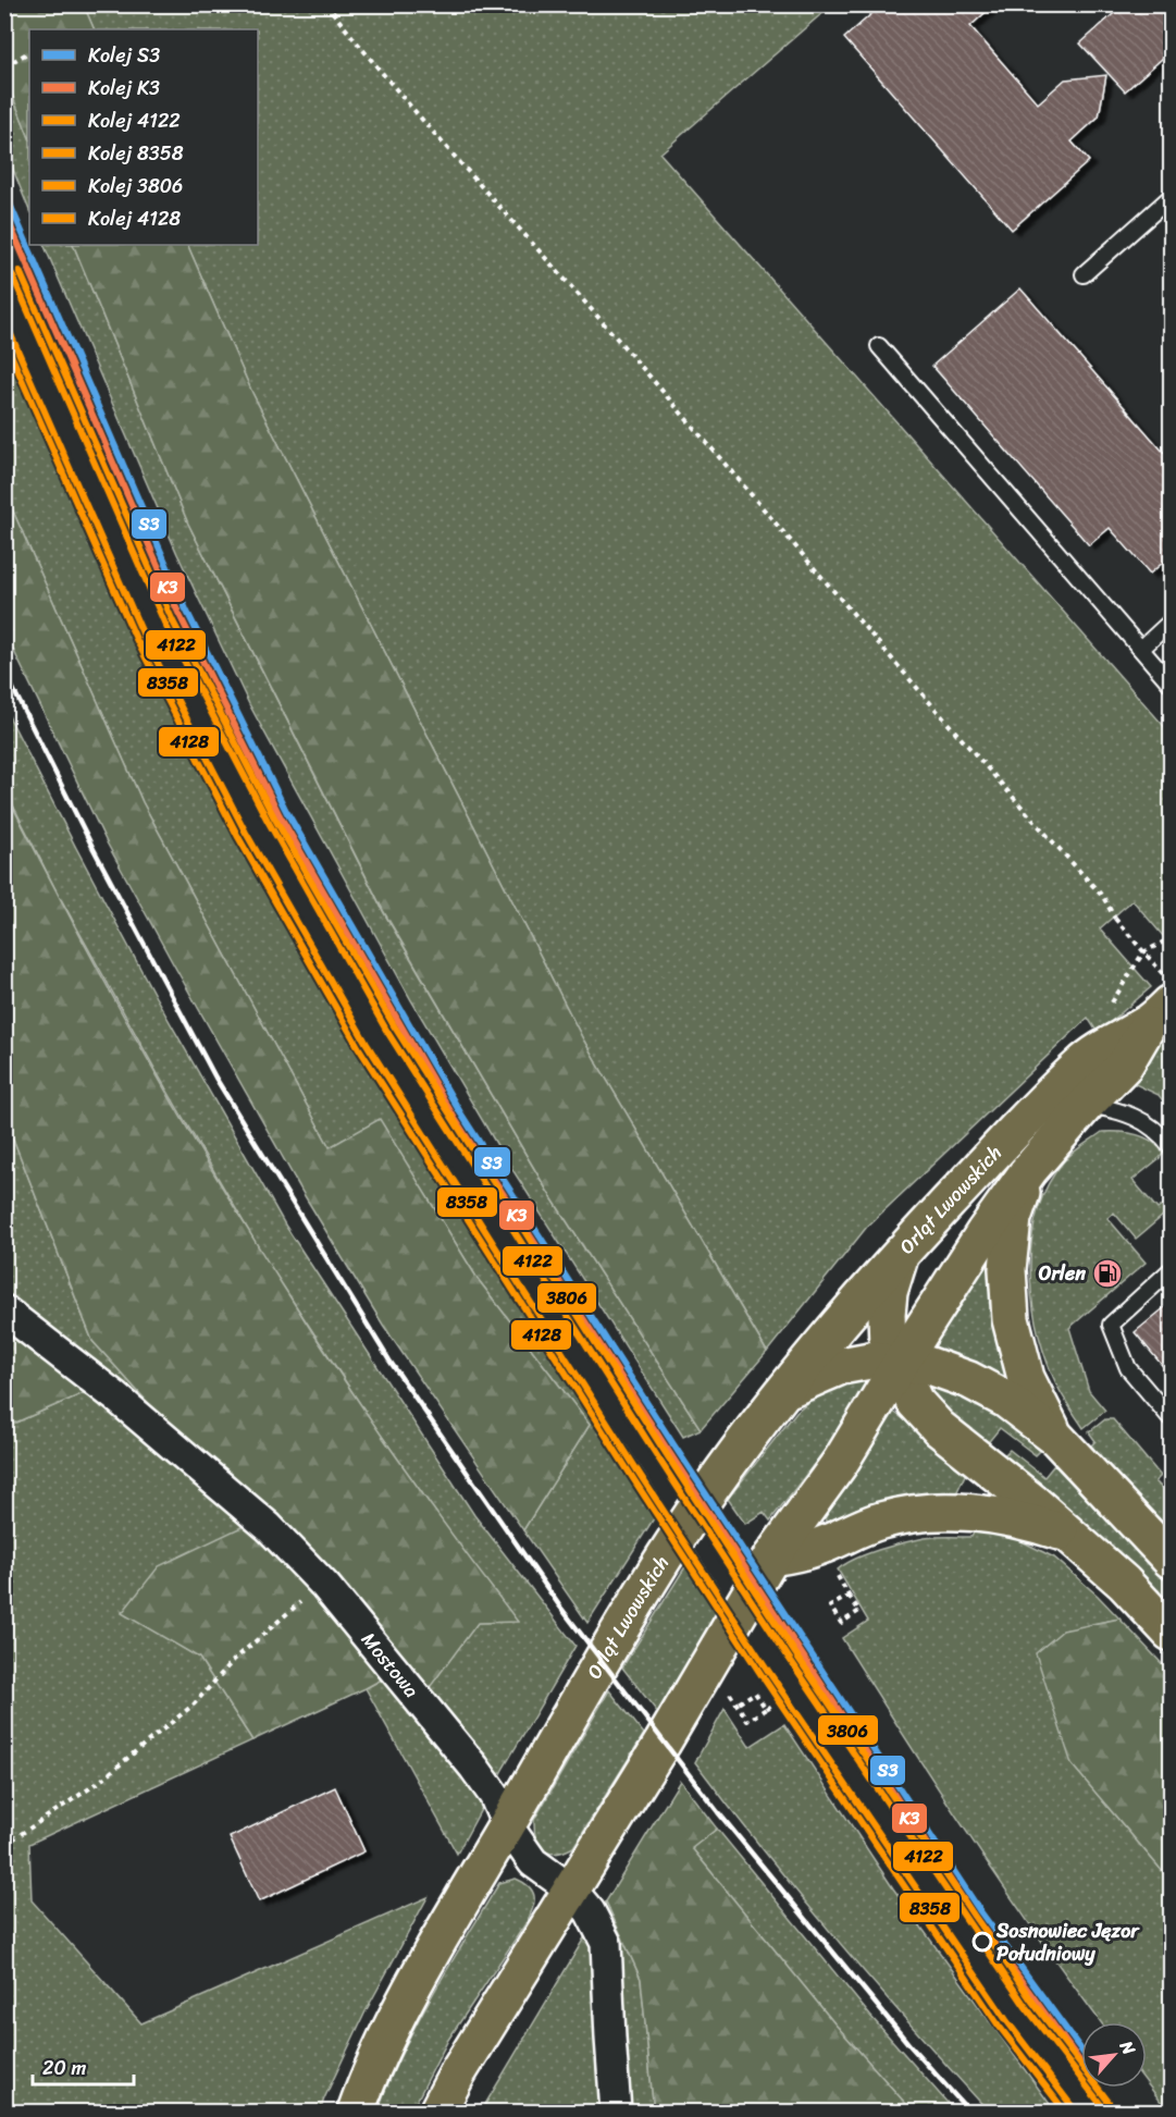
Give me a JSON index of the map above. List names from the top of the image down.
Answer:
{
  "streets": {
    "main road": ["Orląt Lwowskich"],
    "street": ["Mostowa"]
  },
  "crossings": [
    ["Orląt Lwowskich", "Mostowa"]
  ],
  "places": {
    "fuel station": ["Orlen"],
    "other": ["Sosnowiec Jęzor Południowy"]
  },
  "lines": [
    "rail line S3",
    "rail line K3",
    "rail line 3806",
    "rail line 4122",
    "rail line 8358",
    "rail line 4128"
  ],
  "legend": [
    "Kolej S3",
    "Kolej K3",
    "Kolej 4122",
    "Kolej 8358",
    "Kolej 3806",
    "Kolej 4128"
  ],
  "scale_bar": "20 m",
  "north": "top right"
}
